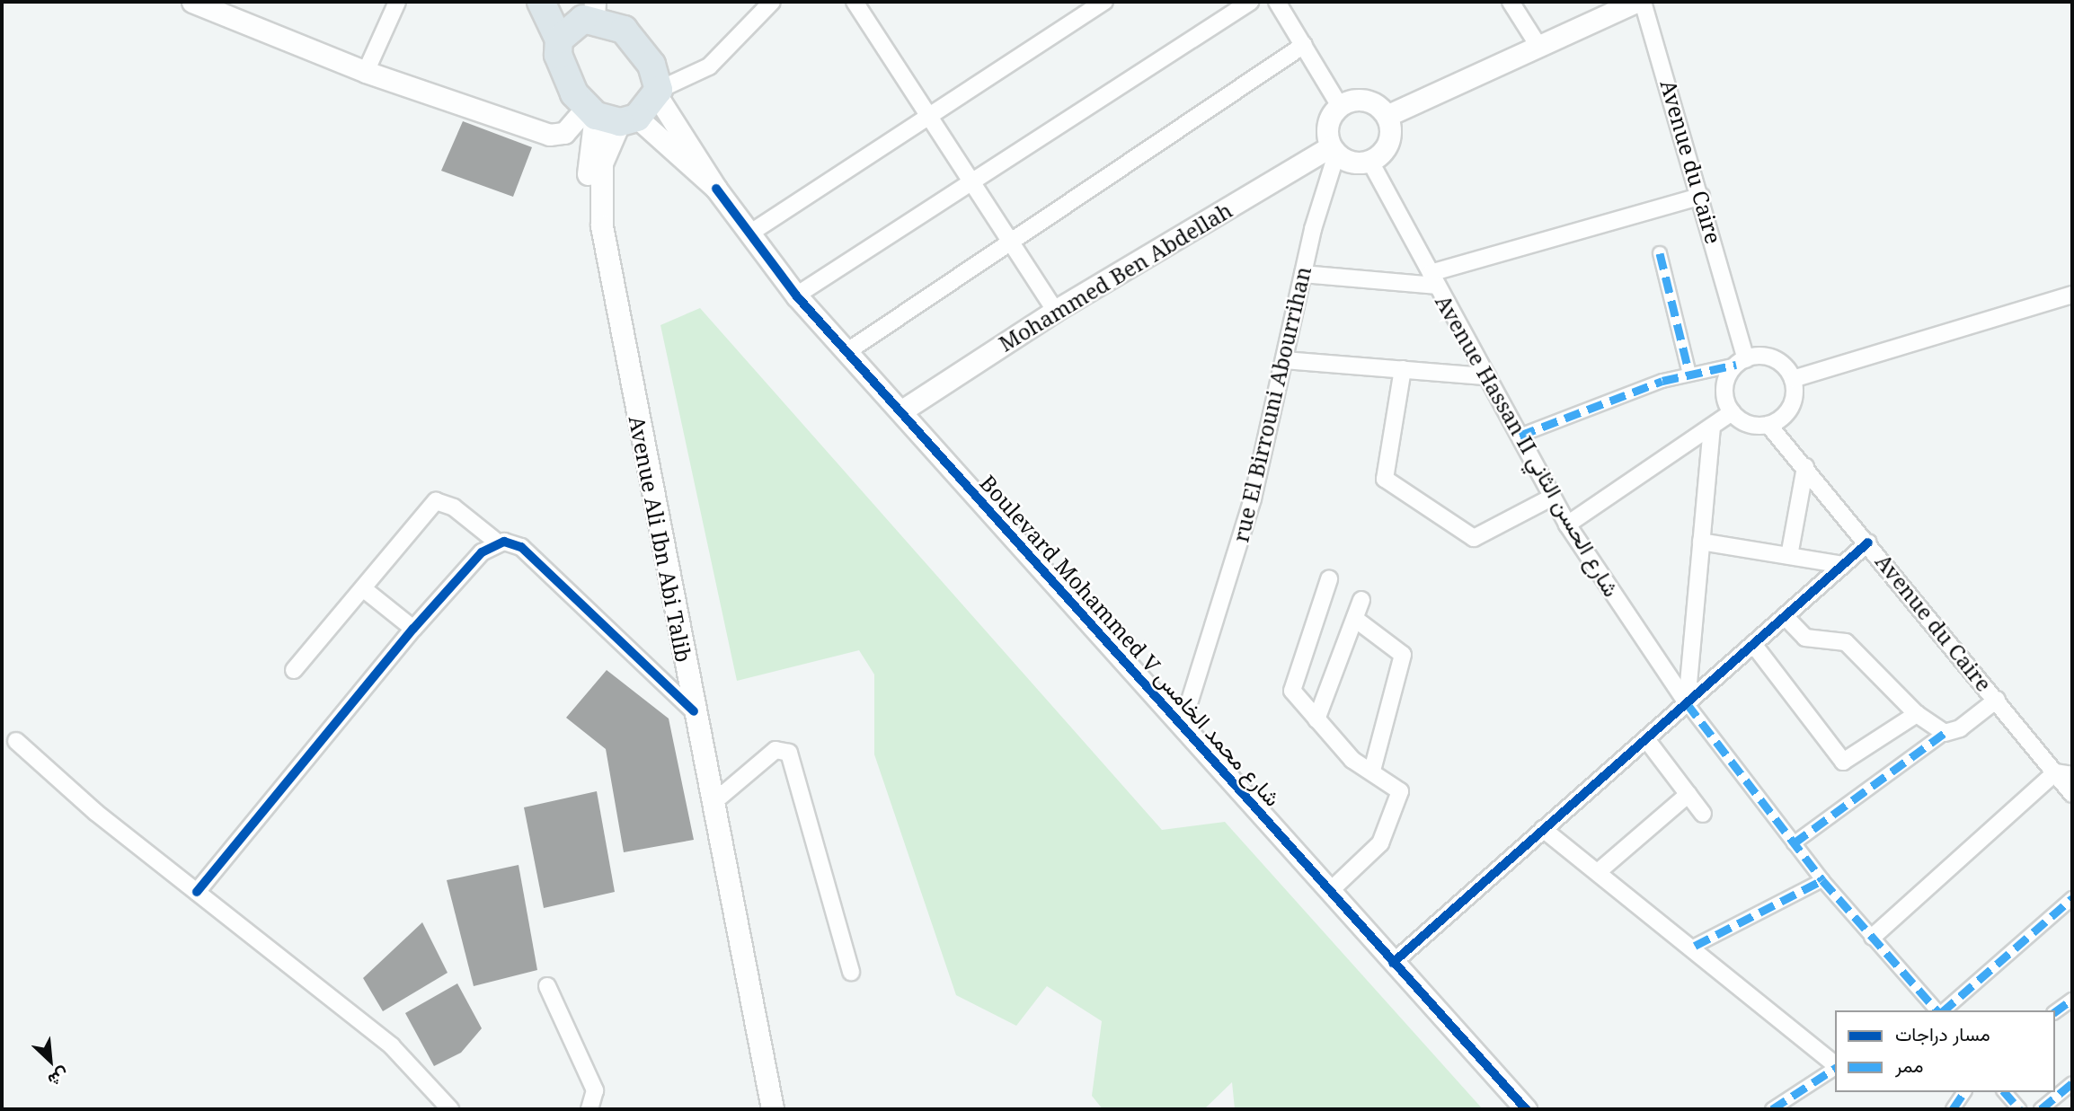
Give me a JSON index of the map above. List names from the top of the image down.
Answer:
{
  "streets": {
    "main road": ["Avenue Ali Ibn Abi Talib"],
    "street": [
      "Avenue du Caire",
      "Mohammed Ben Abdellah",
      "rue El Birrouni Abourrihan",
      "Avenue Hassan II شارع الحسن الثاني",
      "Boulevard Mohammed V شارع محمد الخامس"
    ]
  },
  "crossings": [
    ["Mohammed Ben Abdellah", "rue El Birrouni Abourrihan"],
    ["Mohammed Ben Abdellah", "Avenue Hassan II شارع الحسن الثاني"],
    ["Mohammed Ben Abdellah", "Boulevard Mohammed V شارع محمد الخامس"],
    ["rue El Birrouni Abourrihan", "Avenue Hassan II شارع الحسن الثاني"],
    ["rue El Birrouni Abourrihan", "Boulevard Mohammed V شارع محمد الخامس"],
    ["Avenue Ali Ibn Abi Talib", "Boulevard Mohammed V شارع محمد الخامس"]
  ],
  "legend": ["مسار دراجات", "ممر"],
  "north": "bottom right"
}
